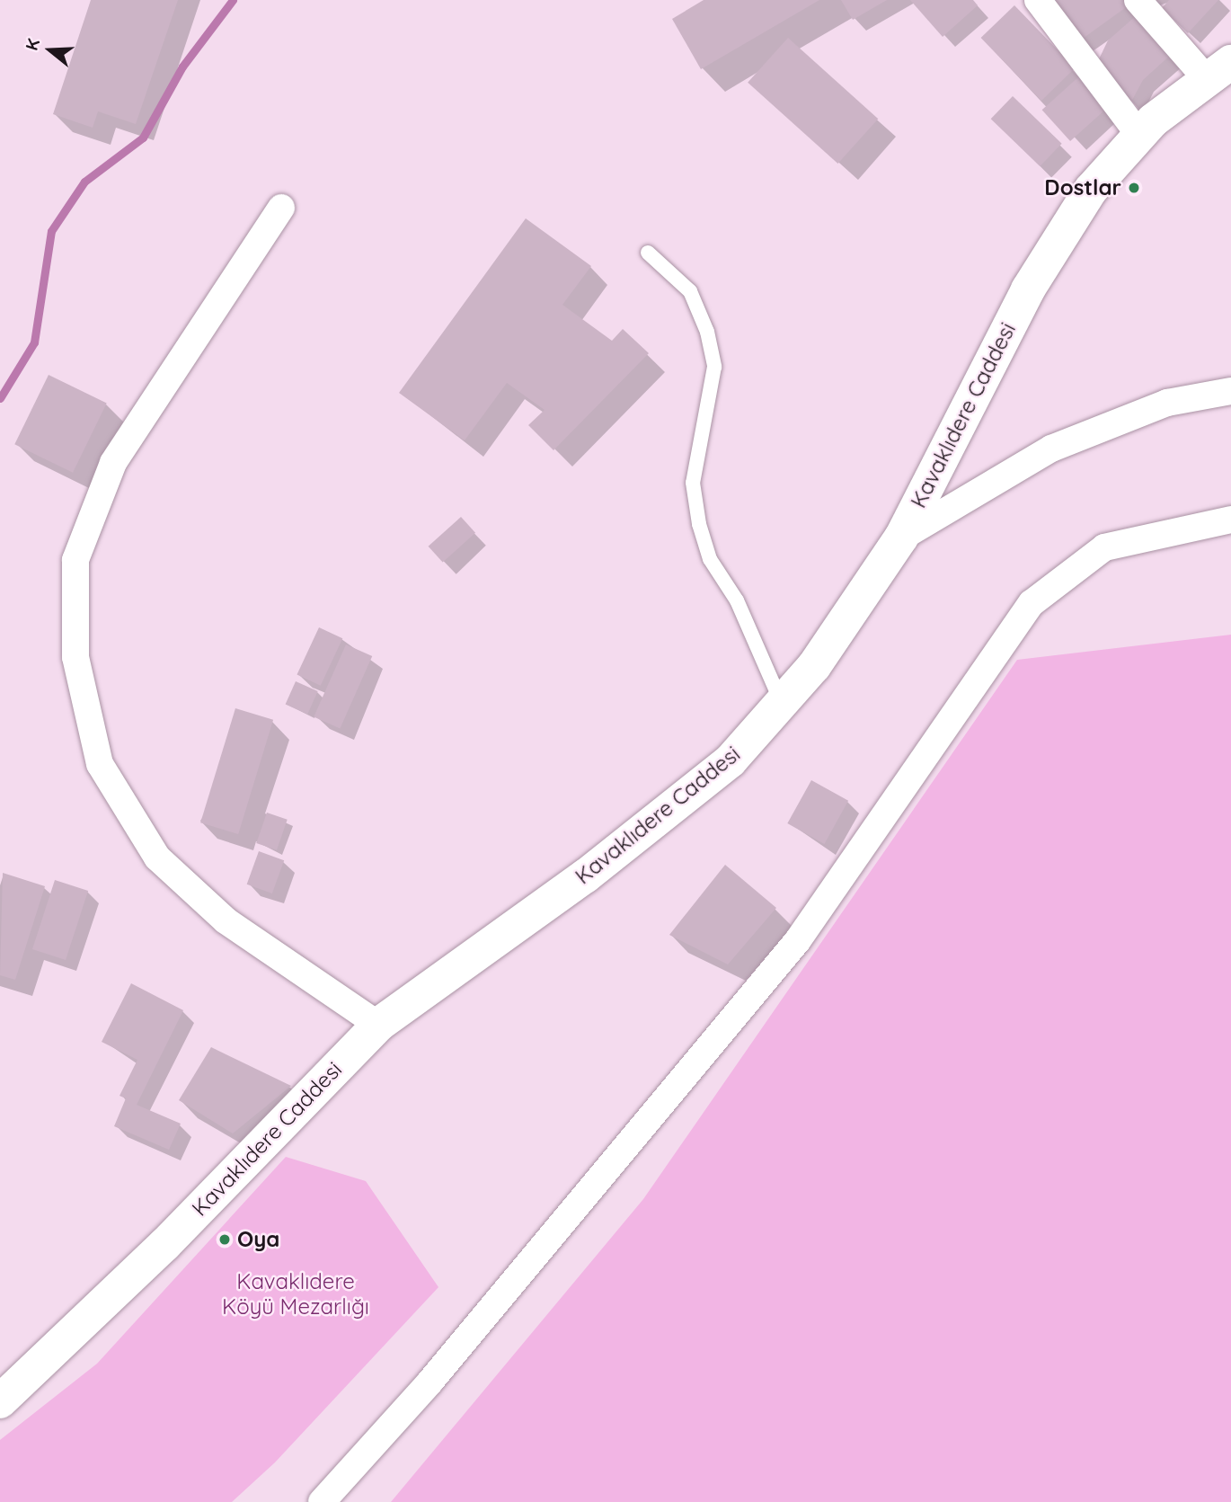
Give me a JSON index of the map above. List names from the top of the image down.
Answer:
{
  "streets": {
    "street": ["Kavaklıdere Caddesi"]
  },
  "parks": ["Kavaklıdere Köyü Mezarlığı"],
  "places": ["Dostlar", "Oya"],
  "north": "left"
}
